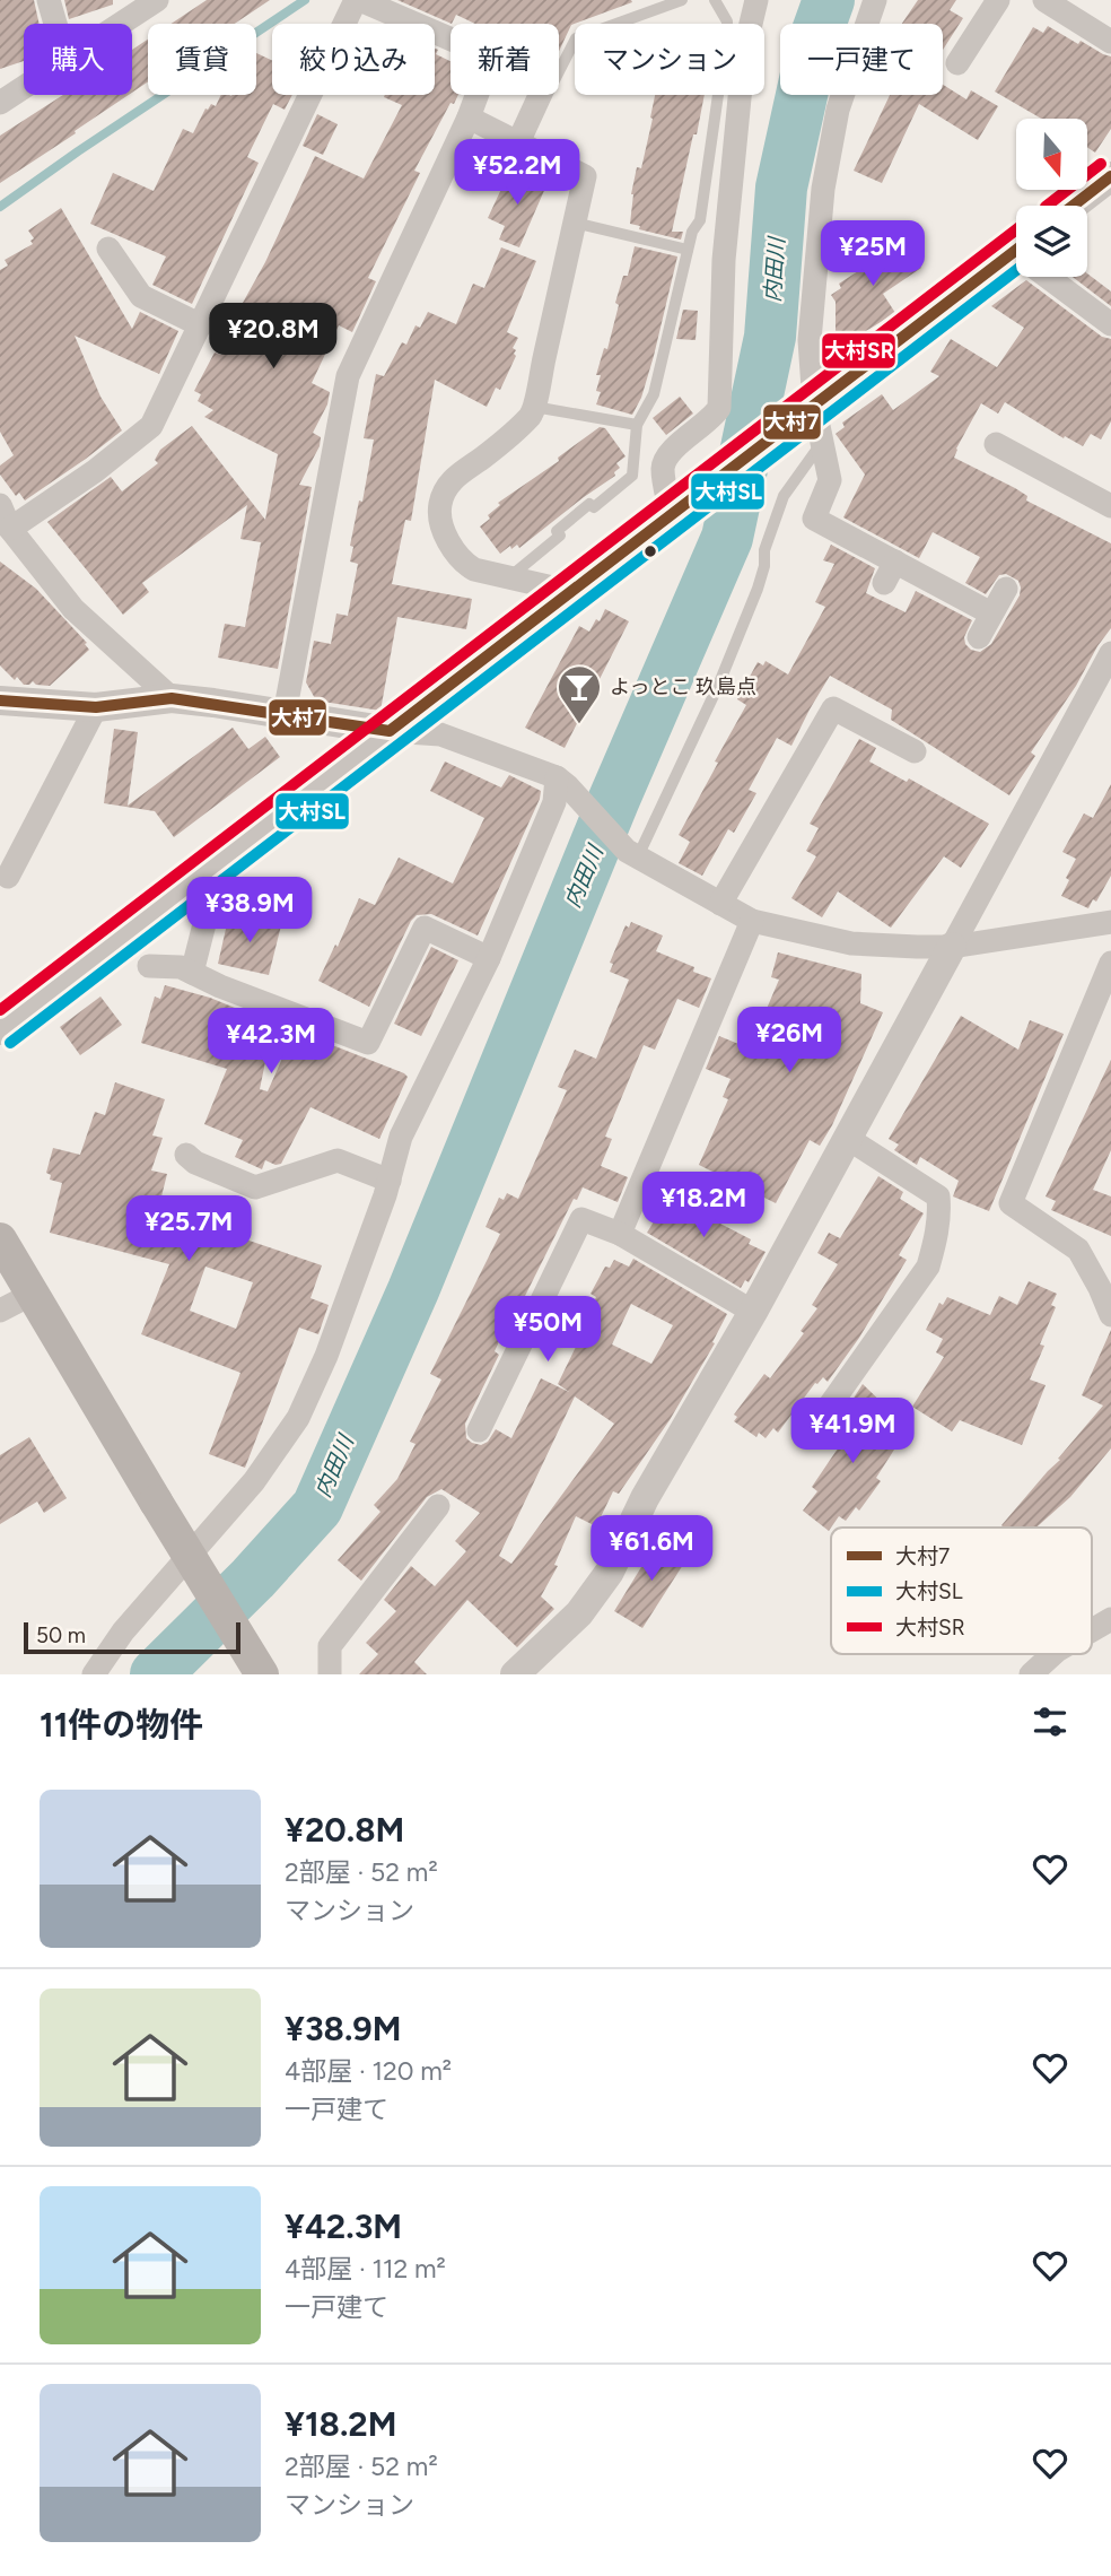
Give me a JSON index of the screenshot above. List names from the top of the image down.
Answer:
{
  "water": ["内田川"],
  "places": {
    "bar": ["よっとこ 玖島点"]
  },
  "lines": ["transit line 大村SR", "transit line 大村7", "transit line 大村SL"],
  "legend": ["大村7", "大村SL", "大村SR"],
  "scale_bar": "50 m",
  "north": "bottom",
  "page": {
    "chip": [
      "購入",
      "賃貸",
      "絞り込み",
      "新着",
      "マンション",
      "一戸建て"
    ],
    "price": [
      "¥52.2M",
      "¥25M",
      "¥20.8M",
      "¥38.9M",
      "¥26M",
      "¥42.3M",
      "¥18.2M",
      "¥25.7M",
      "¥50M",
      "¥41.9M",
      "¥61.6M"
    ],
    "scale": "50 m",
    "heading": "11件の物件",
    "list": [
      {
        "name": "¥20.8M",
        "note": "2部屋 · 52 m² · マンション"
      },
      {
        "name": "¥38.9M",
        "note": "4部屋 · 120 m² · 一戸建て"
      },
      {
        "name": "¥42.3M",
        "note": "4部屋 · 112 m² · 一戸建て"
      },
      {
        "name": "¥18.2M",
        "note": "2部屋 · 52 m² · マンション"
      }
    ]
  }
}
